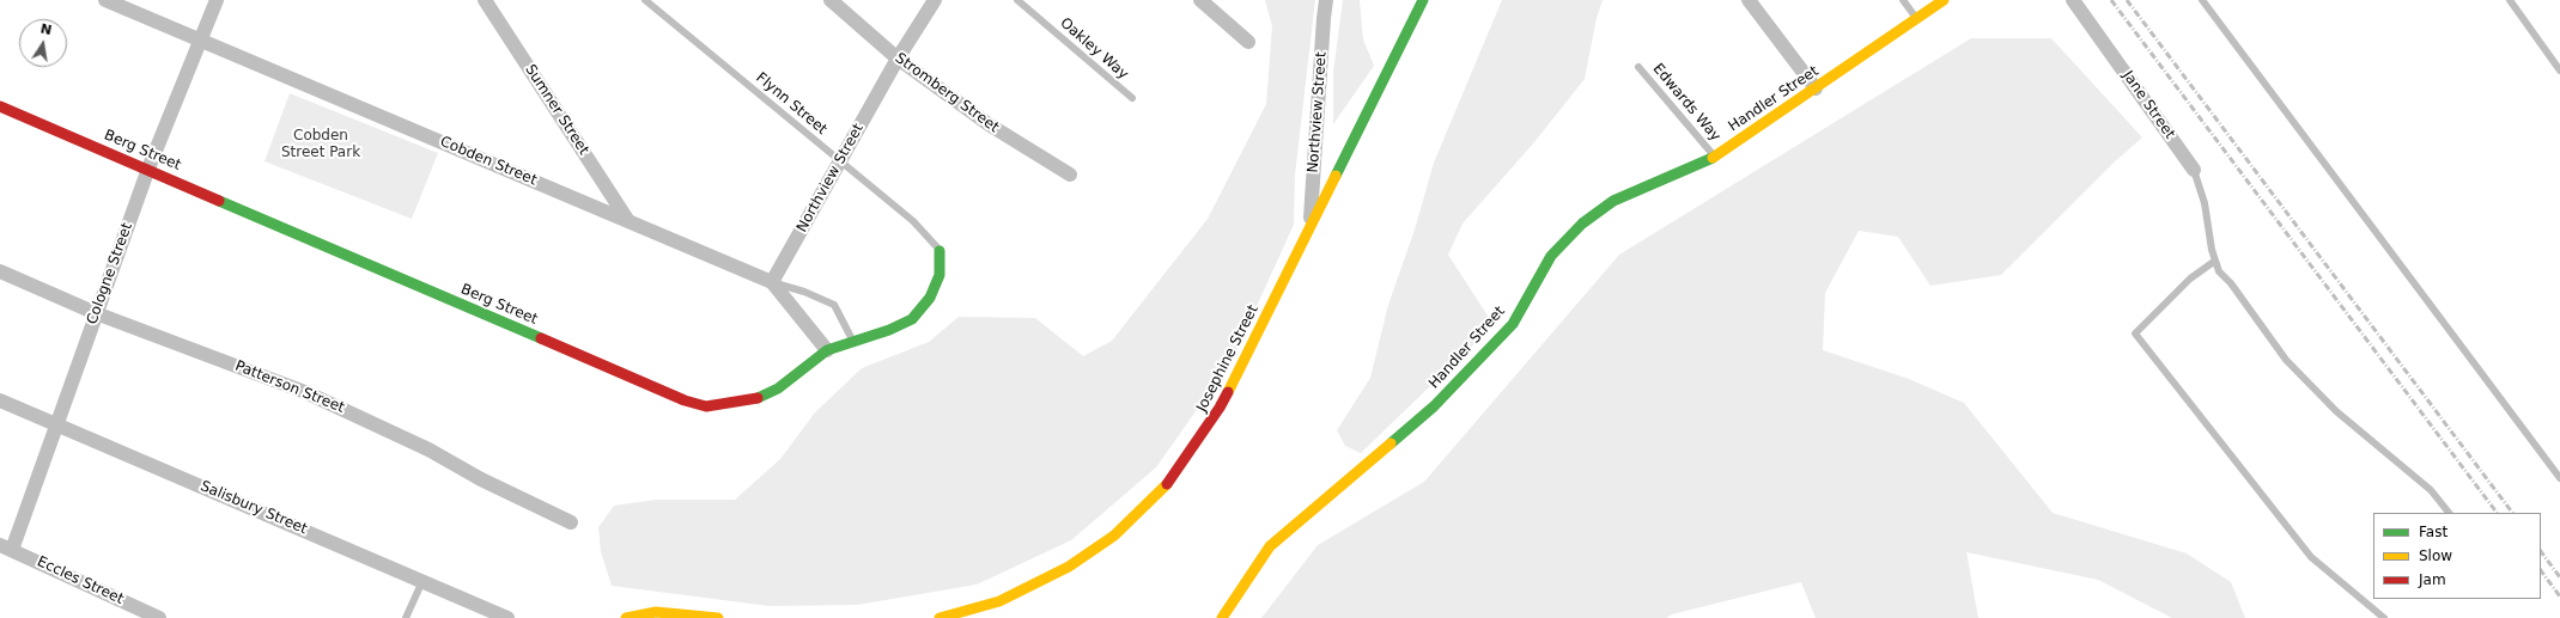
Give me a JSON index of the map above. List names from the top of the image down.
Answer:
{
  "streets": {
    "street": [
      "Stromberg Street",
      "Handler Street",
      "Jane Street",
      "Sumner Street",
      "Northview Street",
      "Berg Street",
      "Cobden Street",
      "Cologne Street",
      "Josephine Street",
      "Patterson Street",
      "Salisbury Street",
      "Eccles Street"
    ],
    "lane": ["Oakley Way", "Edwards Way", "Flynn Street"]
  },
  "crossings": [
    ["Stromberg Street", "Northview Street"],
    ["Handler Street", "Edwards Way"],
    ["Flynn Street", "Northview Street"],
    ["Flynn Street", "Berg Street"],
    ["Sumner Street", "Cobden Street"],
    ["Northview Street", "Cobden Street"],
    ["Northview Street", "Josephine Street"],
    ["Berg Street", "Cobden Street"],
    ["Berg Street", "Cologne Street"],
    ["Cobden Street", "Cologne Street"],
    ["Cologne Street", "Patterson Street"],
    ["Cologne Street", "Salisbury Street"],
    ["Cologne Street", "Eccles Street"]
  ],
  "parks": ["Cobden Street Park"],
  "legend": ["Fast", "Slow", "Jam"],
  "north": "top"
}
